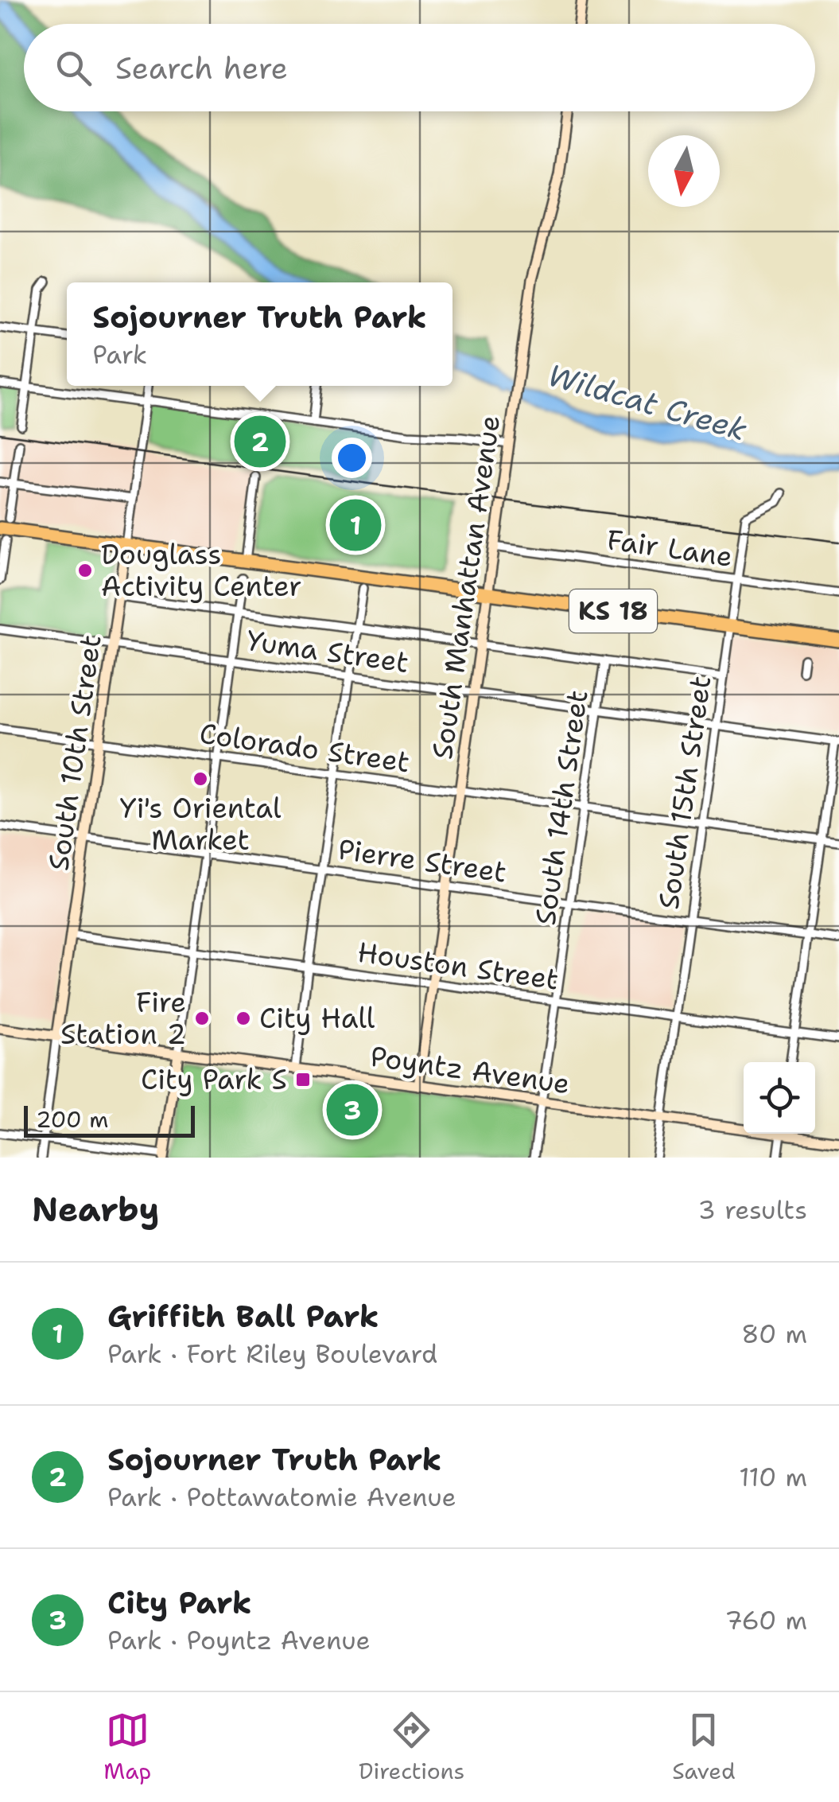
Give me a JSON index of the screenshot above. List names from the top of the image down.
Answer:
{
  "streets": {
    "highway": ["KS 18"],
    "street": [
      "Fair Lane",
      "South Manhattan Avenue",
      "Yuma Street",
      "Colorado Street",
      "South 10th Street",
      "South 15th Street",
      "South 14th Street",
      "Pierre Street",
      "Houston Street",
      "Poyntz Avenue"
    ]
  },
  "crossings": [
    ["Fair Lane", "South Manhattan Avenue"],
    ["Fair Lane", "South 15th Street"],
    ["South Manhattan Avenue", "KS 18"],
    ["South Manhattan Avenue", "Yuma Street"],
    ["South Manhattan Avenue", "Colorado Street"],
    ["South Manhattan Avenue", "Pierre Street"],
    ["South Manhattan Avenue", "Houston Street"],
    ["South Manhattan Avenue", "Poyntz Avenue"],
    ["KS 18", "South 10th Street"],
    ["KS 18", "South 15th Street"],
    ["Yuma Street", "South 10th Street"],
    ["Yuma Street", "South 15th Street"],
    ["Yuma Street", "South 14th Street"],
    ["Colorado Street", "South 10th Street"],
    ["Colorado Street", "South 15th Street"],
    ["Colorado Street", "South 14th Street"],
    ["South 10th Street", "Pierre Street"],
    ["South 10th Street", "Houston Street"],
    ["South 10th Street", "Poyntz Avenue"],
    ["South 15th Street", "Pierre Street"],
    ["South 15th Street", "Houston Street"],
    ["South 15th Street", "Poyntz Avenue"],
    ["South 14th Street", "Pierre Street"],
    ["South 14th Street", "Houston Street"],
    ["South 14th Street", "Poyntz Avenue"]
  ],
  "water": ["Wildcat Creek"],
  "places": {
    "other": [
      "Douglass Activity Center",
      "Yi's Oriental Market",
      "Fire Station 2",
      "City Hall"
    ],
    "transit": ["City Park S"]
  },
  "scale_bar": "200 m",
  "north": "bottom",
  "page": {
    "search": "Search here",
    "popup": ["Sojourner Truth Park", "Park"],
    "pins": ["2", "1", "3"],
    "scale": "200 m",
    "heading": ["Nearby", "3 results"],
    "list": [
      {
        "mark": "1",
        "name": "Griffith Ball Park",
        "note": "Park · Fort Riley Boulevard",
        "value": "80 m"
      },
      {
        "mark": "2",
        "name": "Sojourner Truth Park",
        "note": "Park · Pottawatomie Avenue",
        "value": "110 m"
      },
      {
        "mark": "3",
        "name": "City Park",
        "note": "Park · Poyntz Avenue",
        "value": "760 m"
      }
    ],
    "nav": ["Map", "Directions", "Saved"]
  }
}
